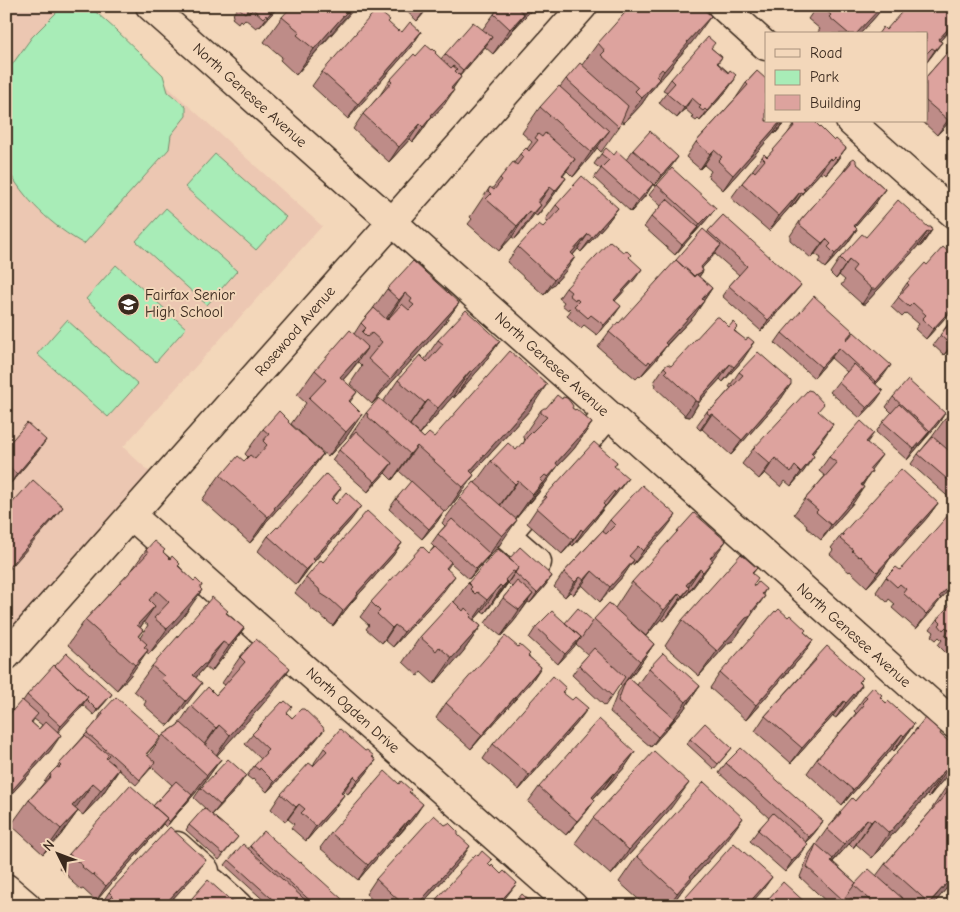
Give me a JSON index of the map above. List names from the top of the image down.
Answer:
{
  "streets": {
    "street": ["North Genesee Avenue", "Rosewood Avenue", "North Ogden Drive"]
  },
  "crossings": [
    ["North Genesee Avenue", "Rosewood Avenue"],
    ["Rosewood Avenue", "North Ogden Drive"]
  ],
  "places": {
    "school or university": ["Fairfax Senior High School"]
  },
  "legend": ["Road", "Park", "Building"],
  "north": "top left"
}
